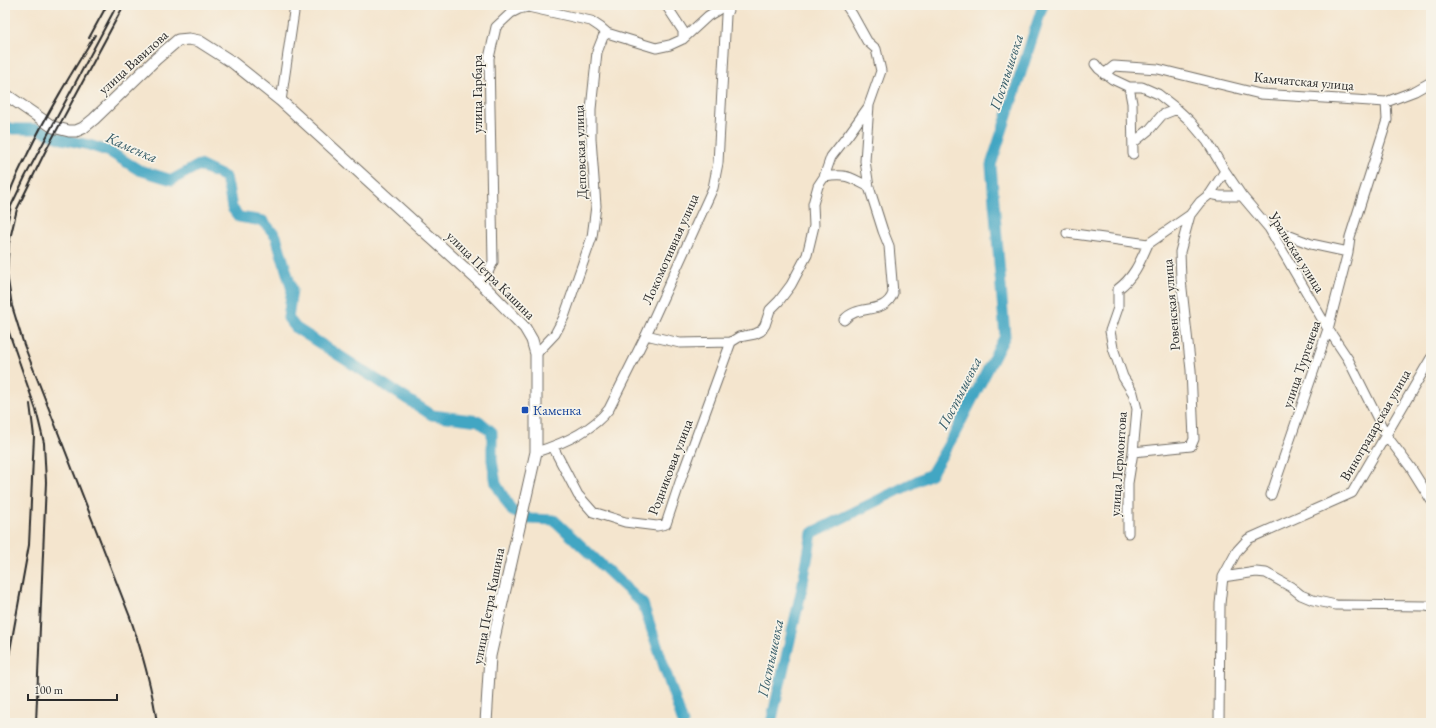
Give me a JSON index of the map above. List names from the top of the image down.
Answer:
{
  "streets": {
    "main road": ["улица Вавилова", "улица Петра Кашина"],
    "street": [
      "Камчатская улица",
      "улица Гарбара",
      "Деповская улица",
      "Локомотивная улица",
      "Уральская улица",
      "Ровенская улица",
      "улица Тургенева",
      "Виноградарская улица",
      "улица Лермонтова",
      "Родниковая улица"
    ]
  },
  "crossings": [
    ["улица Вавилова", "улица Петра Кашина"],
    ["Камчатская улица", "Уральская улица"],
    ["Камчатская улица", "улица Тургенева"],
    ["улица Гарбара", "Деповская улица"],
    ["улица Гарбара", "улица Петра Кашина"],
    ["Деповская улица", "улица Петра Кашина"],
    ["Локомотивная улица", "улица Петра Кашина"],
    ["Локомотивная улица", "Родниковая улица"],
    ["Уральская улица", "улица Тургенева"],
    ["Уральская улица", "Виноградарская улица"],
    ["Ровенская улица", "улица Лермонтова"]
  ],
  "water": ["Постышевка", "Каменка"],
  "places": {
    "transit": ["Каменка"]
  },
  "scale_bar": "100 m"
}
